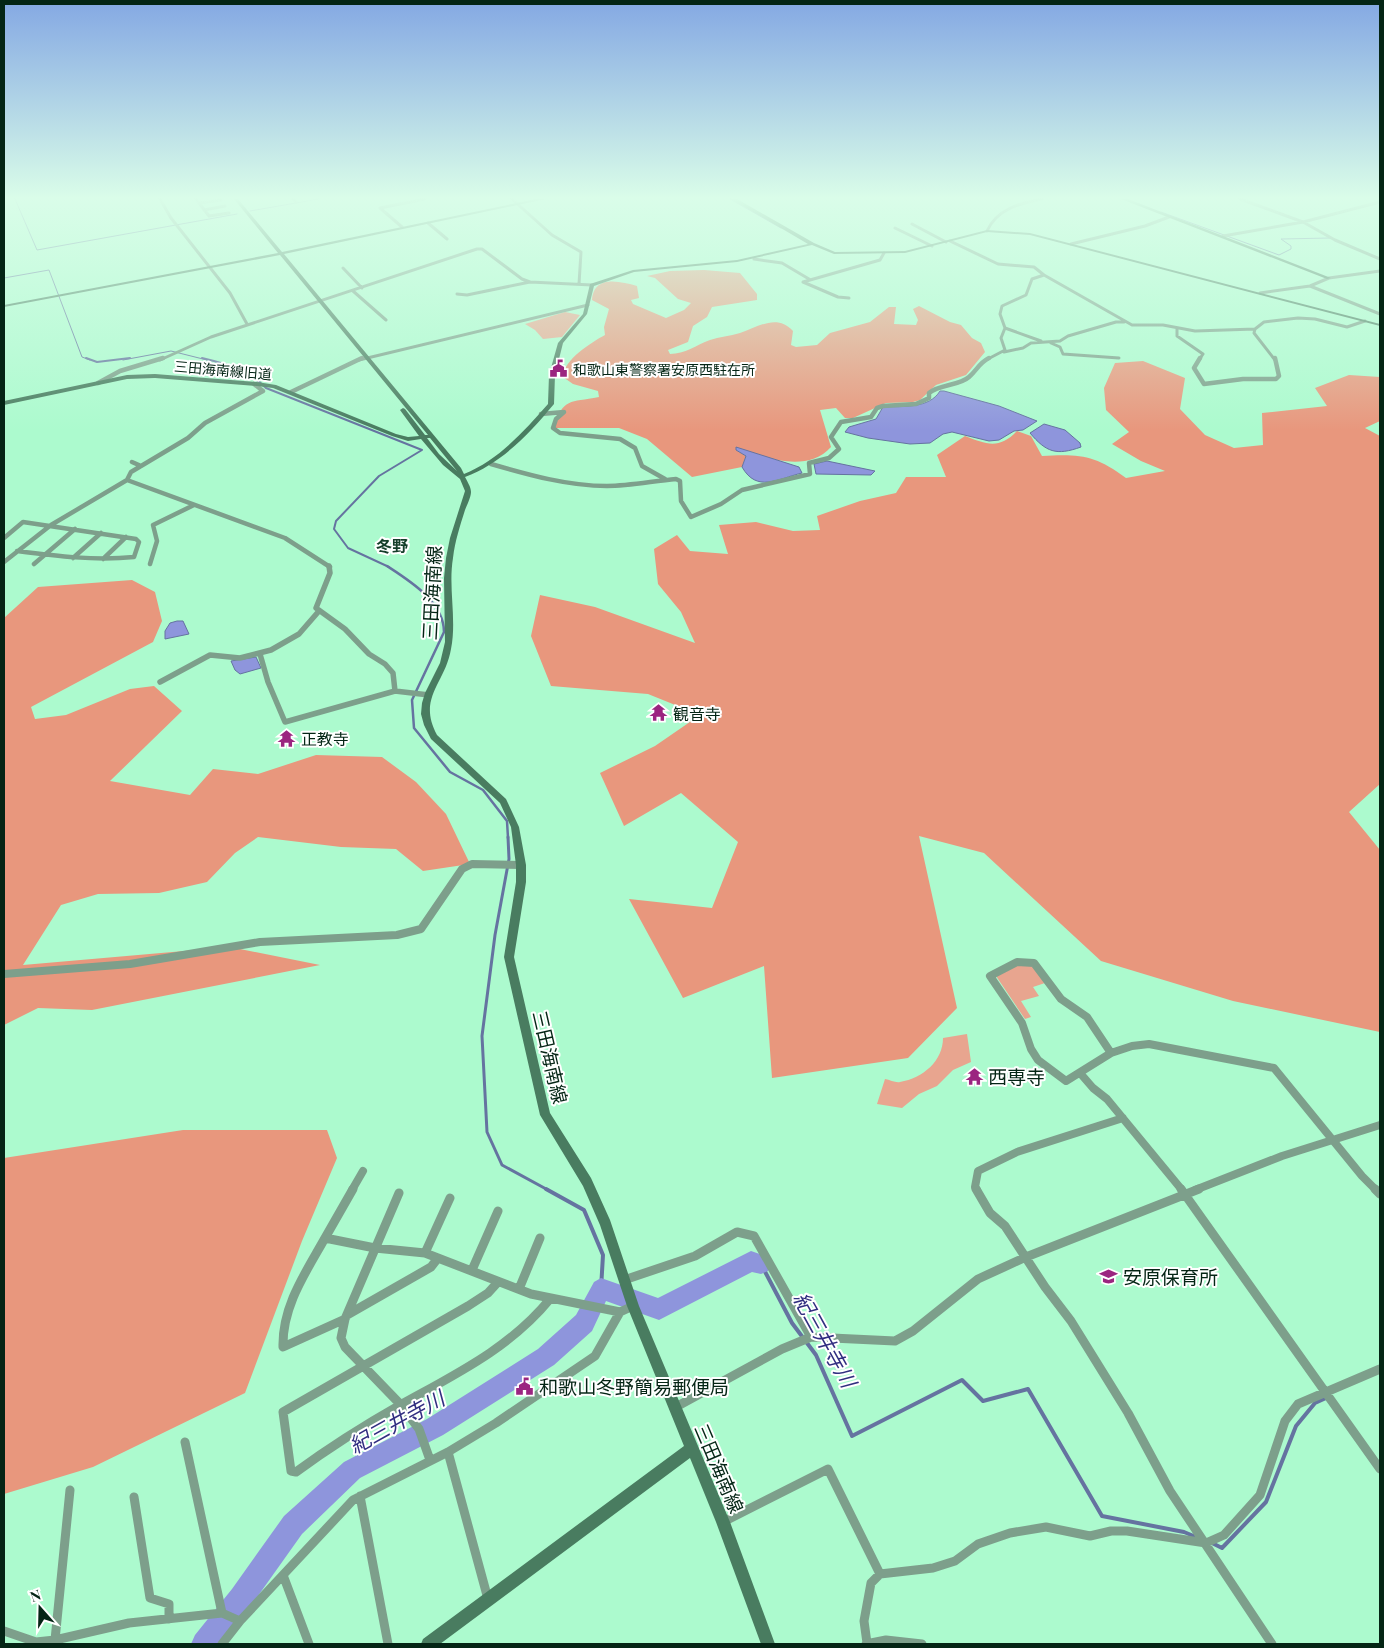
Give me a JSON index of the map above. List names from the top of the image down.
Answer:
{
  "streets": {
    "main road": ["三田海南線旧道", "三田海南線"]
  },
  "districts": ["冬野"],
  "water": ["紀三井寺川"],
  "places": {
    "public building": ["和歌山東警察署安原西駐在所", "和歌山冬野簡易郵便局"],
    "temple": ["観音寺", "正教寺", "西専寺"],
    "school or university": ["安原保育所"]
  },
  "north": "top"
}
